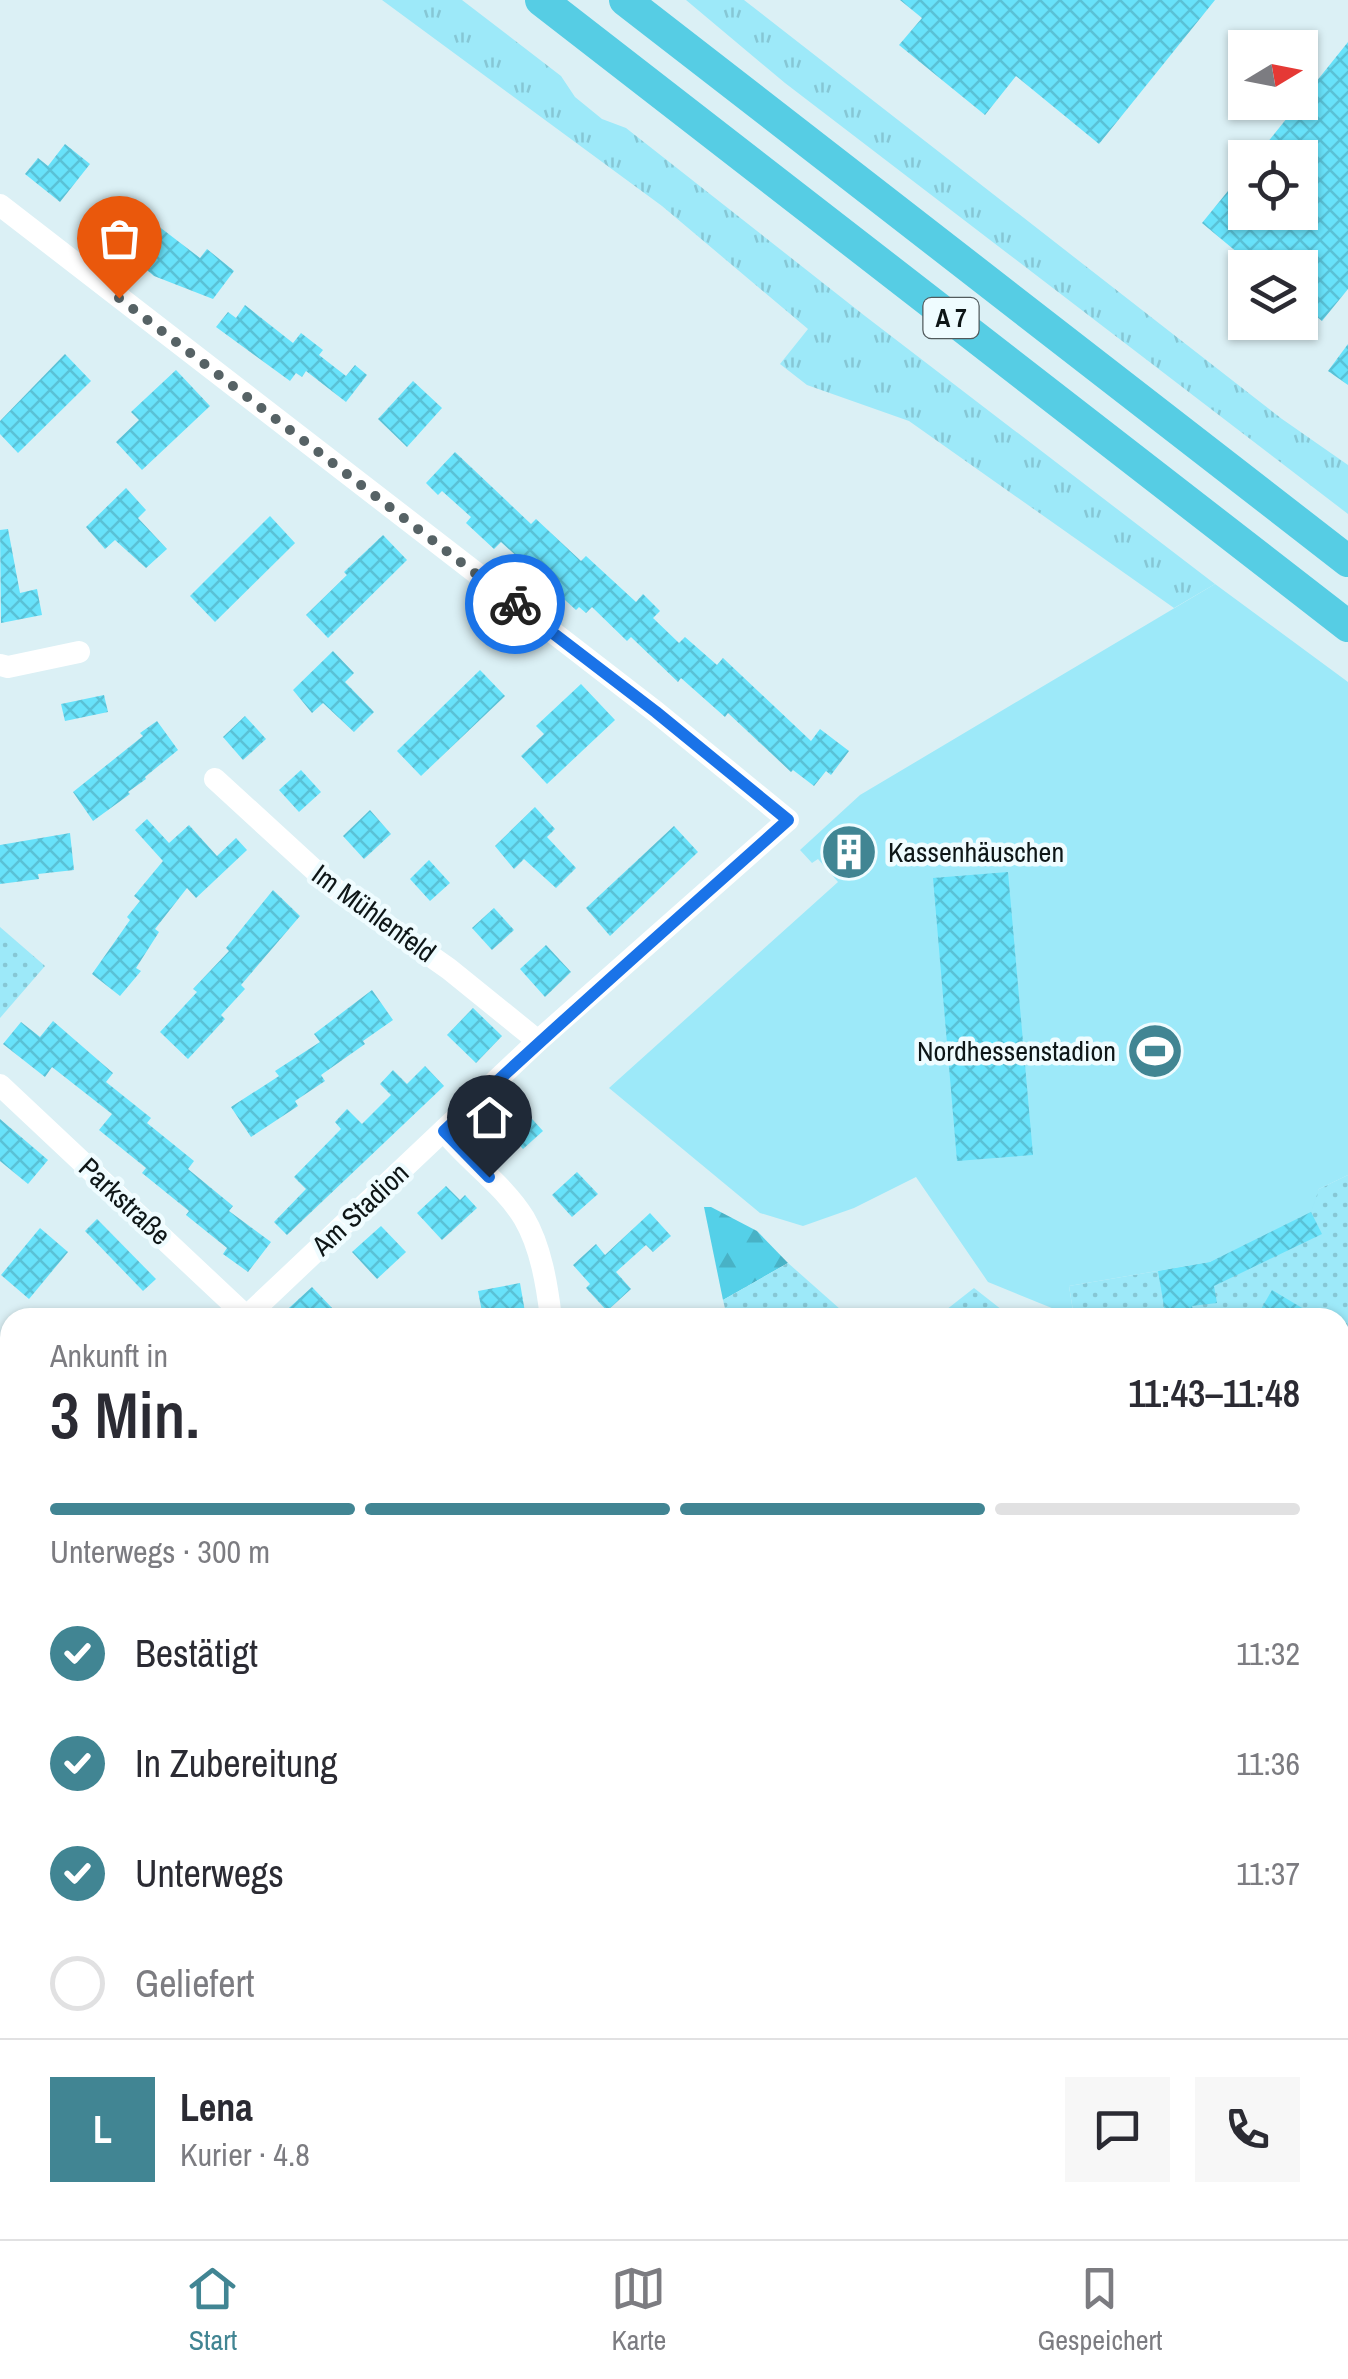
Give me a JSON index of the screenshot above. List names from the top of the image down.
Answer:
{
  "streets": {
    "highway": ["A 7"],
    "street": ["Im Mühlenfeld", "Parkstraße", "Am Stadion"]
  },
  "crossings": [
    ["Im Mühlenfeld", "Am Stadion"]
  ],
  "places": {
    "building": ["Kassenhäuschen"],
    "sports": ["Nordhessenstadion"]
  },
  "north": "right",
  "page": {
    "heading": ["3 Min.", "Ankunft in", "11:43–11:48"],
    "panel": ["Lena", "Kurier · 4.8"],
    "bar": "Unterwegs · 300 m",
    "list": [
      ["Bestätigt", "11:32"],
      ["In Zubereitung", "11:36"],
      ["Unterwegs", "11:37"],
      "Geliefert"
    ],
    "round": "L",
    "tabs": ["Start", "Karte", "Gespeichert"]
  }
}
